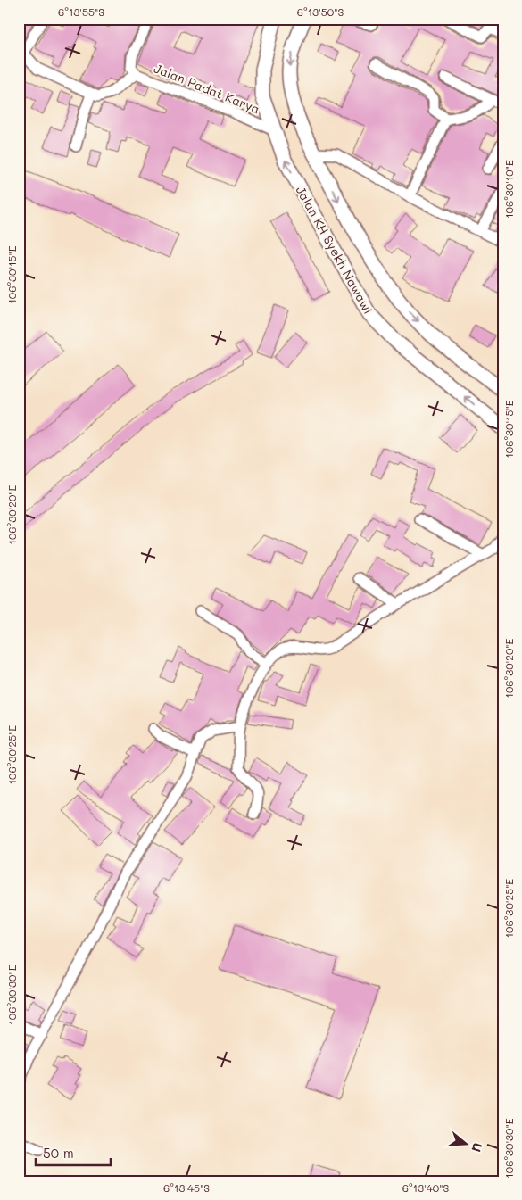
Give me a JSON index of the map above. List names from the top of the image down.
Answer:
{
  "streets": {
    "main road": ["Jalan KH Syekh Nawawi"],
    "street": ["Jalan Padat Karya"]
  },
  "crossings": [
    ["Jalan Padat Karya", "Jalan KH Syekh Nawawi"]
  ],
  "scale_bar": "50 m",
  "north": "right",
  "coordinates": [
    "6°13'55\"S",
    "6°13'50\"S",
    "106°30'10\"E",
    "106°30'15\"E",
    "106°30'20\"E",
    "106°30'25\"E",
    "106°30'30\"E",
    "6°13'45\"S",
    "6°13'40\"S"
  ]
}
